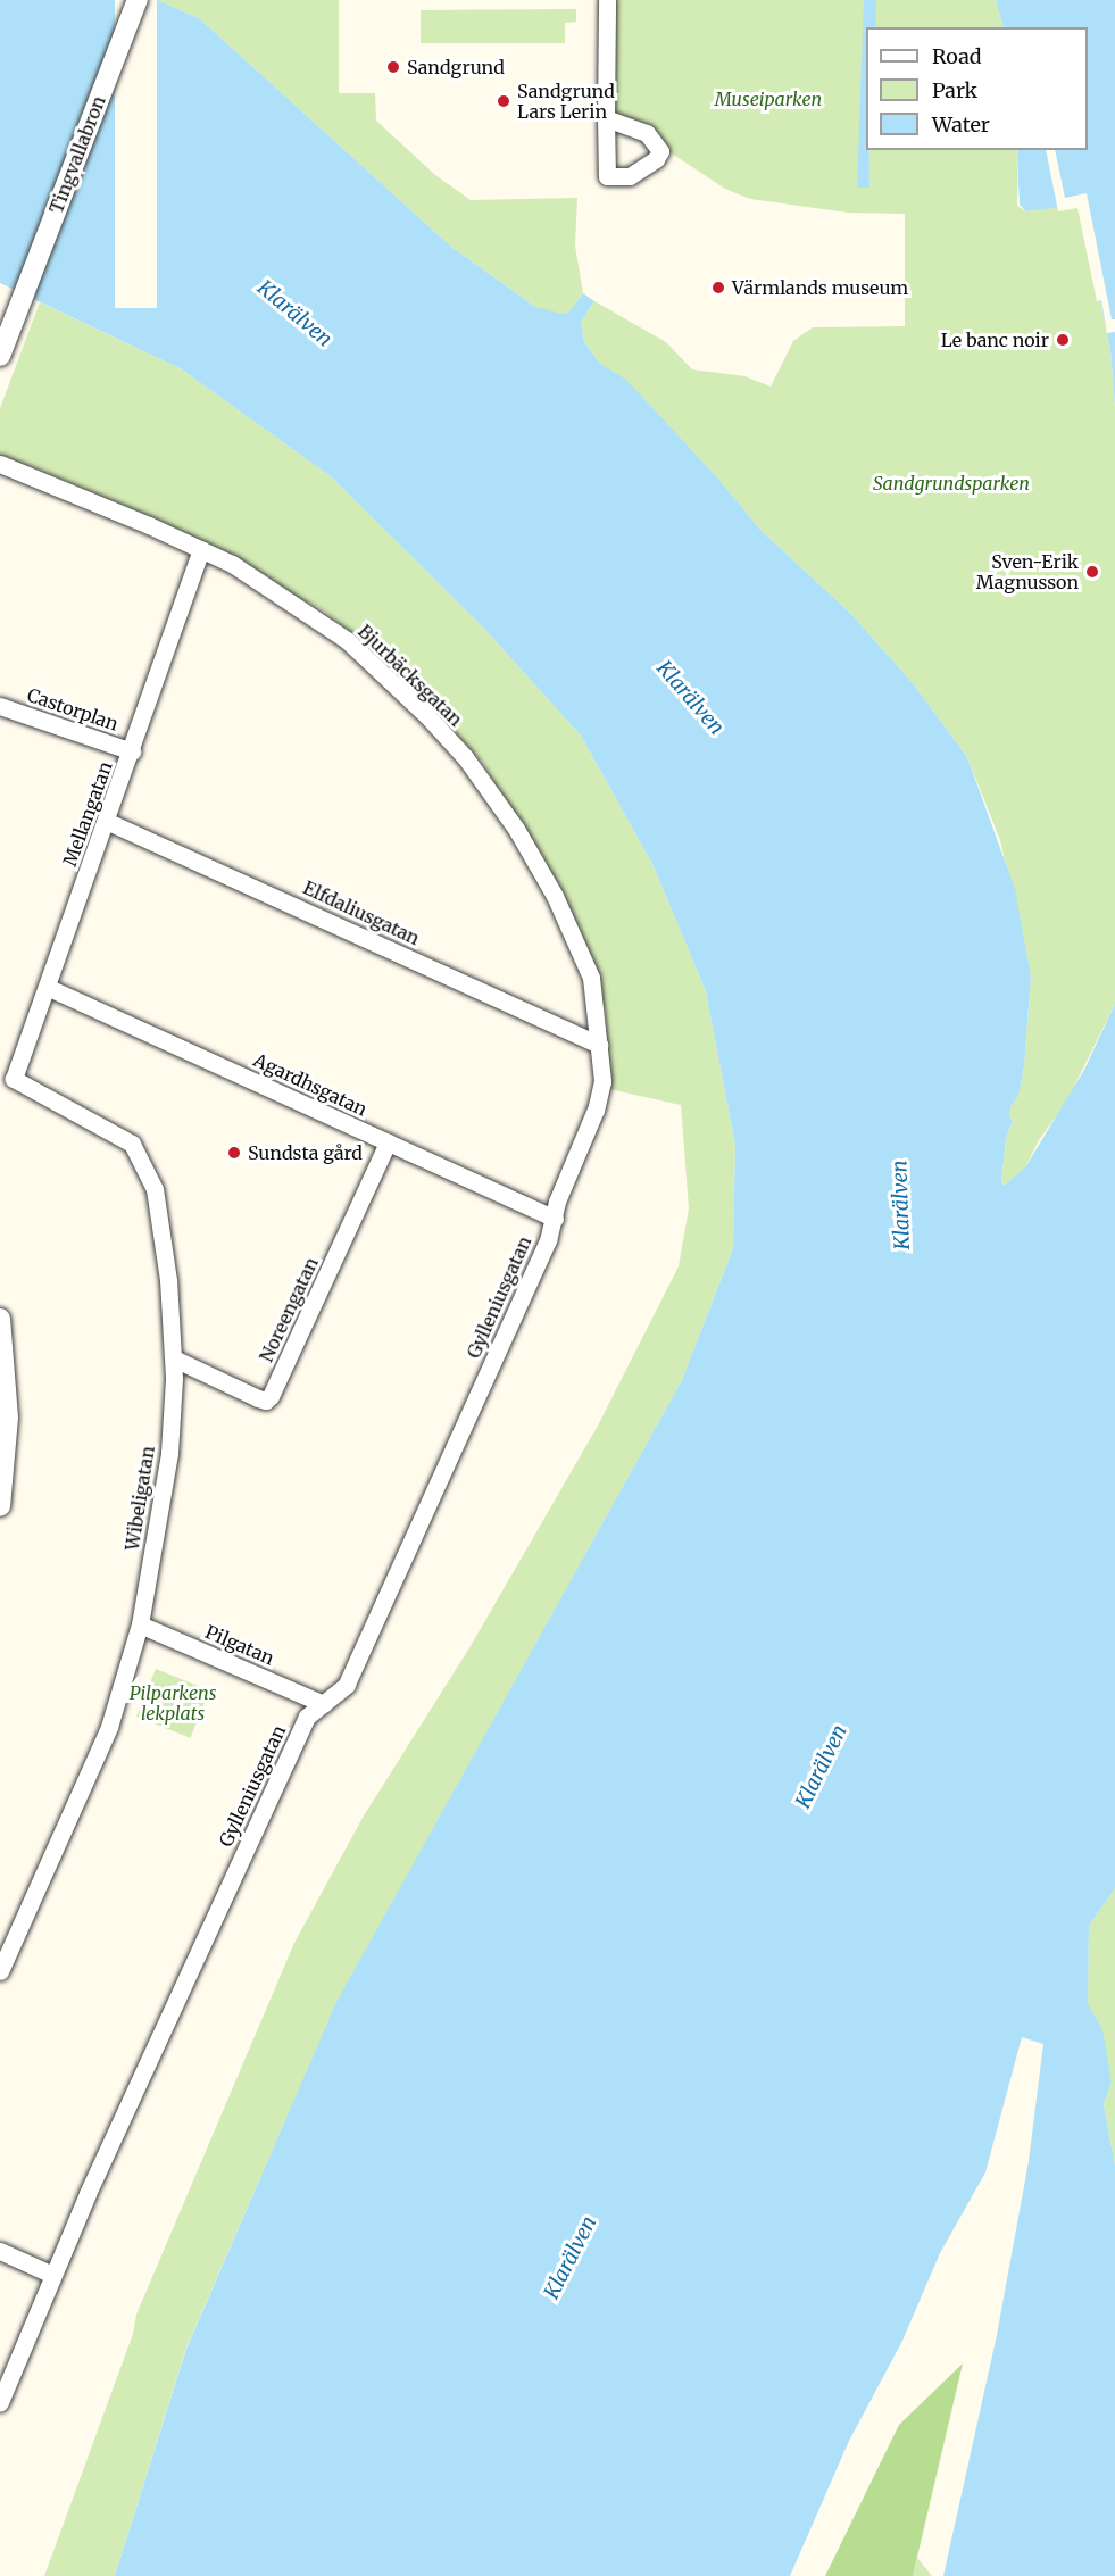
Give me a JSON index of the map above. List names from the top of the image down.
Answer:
{
  "streets": {
    "street": [
      "Tingvallabron",
      "Bjurbäcksgatan",
      "Castorplan",
      "Mellangatan",
      "Elfdaliusgatan",
      "Agardhsgatan",
      "Gylleniusgatan",
      "Noreengatan",
      "Wibeligatan",
      "Pilgatan"
    ]
  },
  "crossings": [
    ["Bjurbäcksgatan", "Mellangatan"],
    ["Bjurbäcksgatan", "Elfdaliusgatan"],
    ["Bjurbäcksgatan", "Gylleniusgatan"],
    ["Castorplan", "Mellangatan"],
    ["Mellangatan", "Elfdaliusgatan"],
    ["Mellangatan", "Agardhsgatan"],
    ["Mellangatan", "Wibeligatan"],
    ["Elfdaliusgatan", "Gylleniusgatan"],
    ["Agardhsgatan", "Gylleniusgatan"],
    ["Agardhsgatan", "Noreengatan"],
    ["Gylleniusgatan", "Pilgatan"],
    ["Noreengatan", "Wibeligatan"],
    ["Wibeligatan", "Pilgatan"]
  ],
  "water": ["Klarälven"],
  "parks": ["Museiparken", "Sandgrundsparken", "Pilparkens lekplats"],
  "places": [
    "Sandgrund",
    "Sandgrund Lars Lerin",
    "Värmlands museum",
    "Le banc noir",
    "Sven-Erik Magnusson",
    "Sundsta gård"
  ],
  "legend": ["Road", "Park", "Water"]
}
